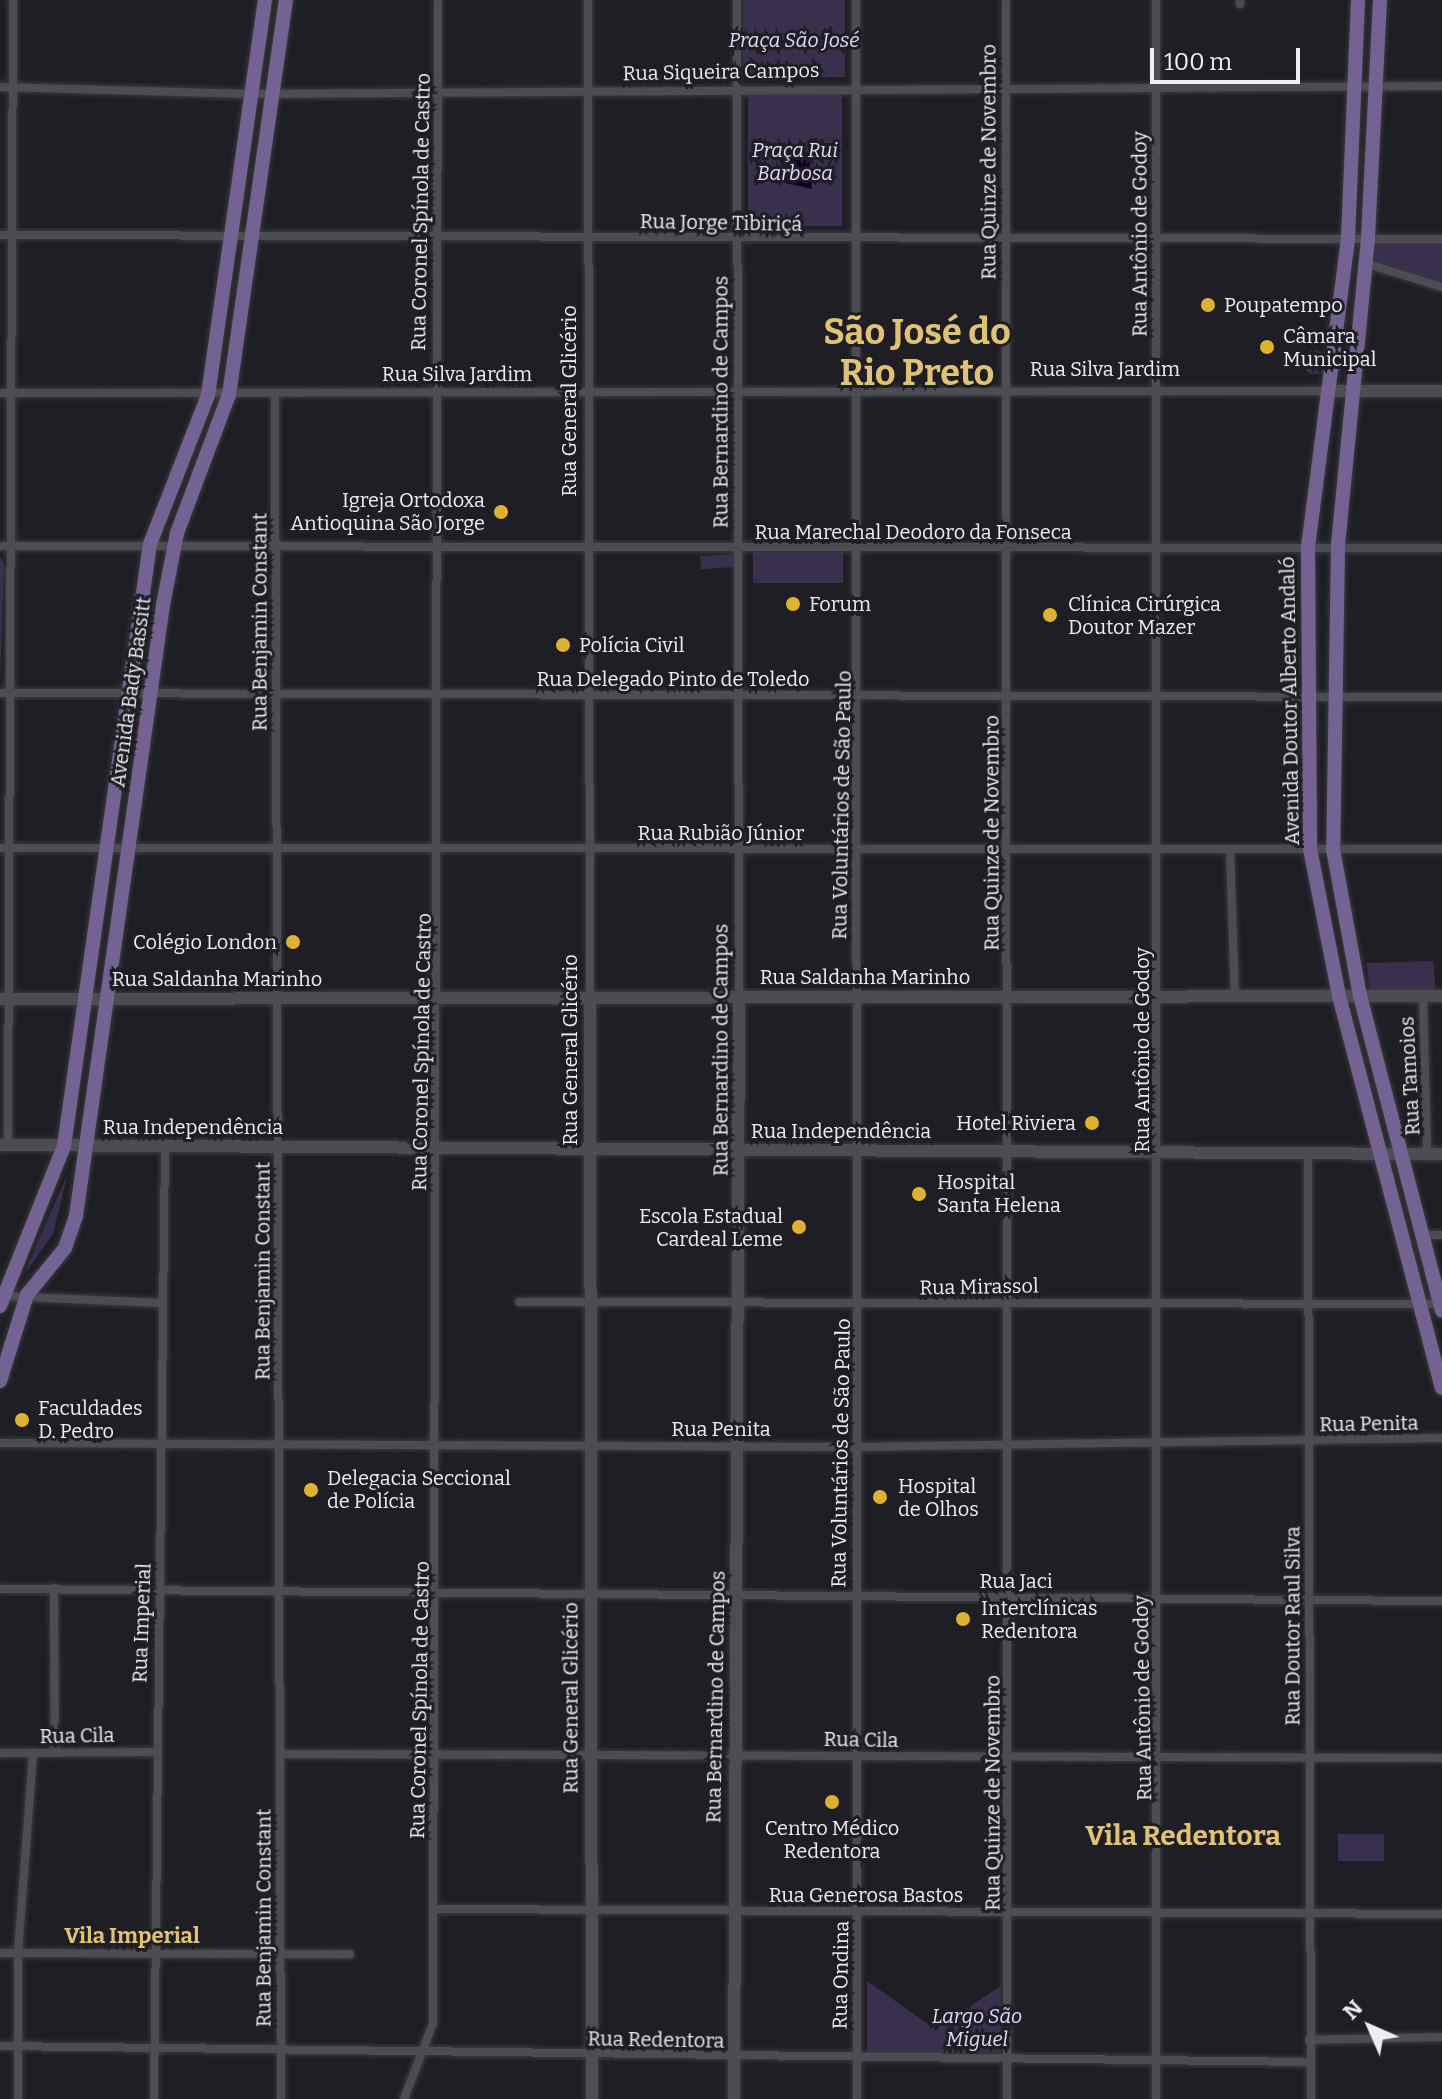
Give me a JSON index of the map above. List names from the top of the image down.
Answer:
{
  "streets": {
    "main road": ["Avenida Bady Bassitt", "Avenida Doutor Alberto Andaló"],
    "street": [
      "Rua Siqueira Campos",
      "Rua Quinze de Novembro",
      "Rua Coronel Spínola de Castro",
      "Rua Jorge Tibiriçá",
      "Rua Antônio de Godoy",
      "Rua Silva Jardim",
      "Rua General Glicério",
      "Rua Bernardino de Campos",
      "Rua Marechal Deodoro da Fonseca",
      "Rua Benjamin Constant",
      "Rua Delegado Pinto de Toledo",
      "Rua Voluntários de São Paulo",
      "Rua Rubião Júnior",
      "Rua Saldanha Marinho",
      "Rua Tamoios",
      "Rua Independência",
      "Rua Mirassol",
      "Rua Penita",
      "Rua Jaci",
      "Rua Imperial",
      "Rua Doutor Raul Silva",
      "Rua Cila",
      "Rua Generosa Bastos",
      "Rua Ondina",
      "Rua Redentora"
    ]
  },
  "crossings": [
    ["Rua Siqueira Campos", "Rua Quinze de Novembro"],
    ["Rua Siqueira Campos", "Rua Coronel Spínola de Castro"],
    ["Rua Siqueira Campos", "Rua Antônio de Godoy"],
    ["Rua Siqueira Campos", "Rua General Glicério"],
    ["Rua Siqueira Campos", "Rua Bernardino de Campos"],
    ["Rua Siqueira Campos", "Avenida Bady Bassitt"],
    ["Rua Siqueira Campos", "Avenida Doutor Alberto Andaló"],
    ["Rua Siqueira Campos", "Rua Voluntários de São Paulo"],
    ["Rua Quinze de Novembro", "Rua Jorge Tibiriçá"],
    ["Rua Quinze de Novembro", "Rua Silva Jardim"],
    ["Rua Quinze de Novembro", "Rua Marechal Deodoro da Fonseca"],
    ["Rua Quinze de Novembro", "Rua Delegado Pinto de Toledo"],
    ["Rua Quinze de Novembro", "Rua Rubião Júnior"],
    ["Rua Quinze de Novembro", "Rua Saldanha Marinho"],
    ["Rua Quinze de Novembro", "Rua Independência"],
    ["Rua Quinze de Novembro", "Rua Mirassol"],
    ["Rua Quinze de Novembro", "Rua Penita"],
    ["Rua Quinze de Novembro", "Rua Jaci"],
    ["Rua Quinze de Novembro", "Rua Cila"],
    ["Rua Quinze de Novembro", "Rua Generosa Bastos"],
    ["Rua Quinze de Novembro", "Rua Redentora"],
    ["Rua Coronel Spínola de Castro", "Rua Jorge Tibiriçá"],
    ["Rua Coronel Spínola de Castro", "Rua Silva Jardim"],
    ["Rua Coronel Spínola de Castro", "Rua Marechal Deodoro da Fonseca"],
    ["Rua Coronel Spínola de Castro", "Rua Delegado Pinto de Toledo"],
    ["Rua Coronel Spínola de Castro", "Rua Rubião Júnior"],
    ["Rua Coronel Spínola de Castro", "Rua Saldanha Marinho"],
    ["Rua Coronel Spínola de Castro", "Rua Independência"],
    ["Rua Coronel Spínola de Castro", "Rua Penita"],
    ["Rua Coronel Spínola de Castro", "Rua Jaci"],
    ["Rua Coronel Spínola de Castro", "Rua Cila"],
    ["Rua Coronel Spínola de Castro", "Rua Generosa Bastos"],
    ["Rua Coronel Spínola de Castro", "Rua Redentora"],
    ["Rua Jorge Tibiriçá", "Rua Antônio de Godoy"],
    ["Rua Jorge Tibiriçá", "Rua General Glicério"],
    ["Rua Jorge Tibiriçá", "Rua Bernardino de Campos"],
    ["Rua Jorge Tibiriçá", "Avenida Bady Bassitt"],
    ["Rua Jorge Tibiriçá", "Avenida Doutor Alberto Andaló"],
    ["Rua Jorge Tibiriçá", "Rua Voluntários de São Paulo"],
    ["Rua Antônio de Godoy", "Rua Silva Jardim"],
    ["Rua Antônio de Godoy", "Rua Marechal Deodoro da Fonseca"],
    ["Rua Antônio de Godoy", "Rua Delegado Pinto de Toledo"],
    ["Rua Antônio de Godoy", "Rua Rubião Júnior"],
    ["Rua Antônio de Godoy", "Rua Saldanha Marinho"],
    ["Rua Antônio de Godoy", "Rua Independência"],
    ["Rua Antônio de Godoy", "Rua Mirassol"],
    ["Rua Antônio de Godoy", "Rua Penita"],
    ["Rua Antônio de Godoy", "Rua Jaci"],
    ["Rua Antônio de Godoy", "Rua Cila"],
    ["Rua Antônio de Godoy", "Rua Generosa Bastos"],
    ["Rua Antônio de Godoy", "Rua Redentora"],
    ["Rua Silva Jardim", "Rua General Glicério"],
    ["Rua Silva Jardim", "Rua Bernardino de Campos"],
    ["Rua Silva Jardim", "Rua Benjamin Constant"],
    ["Rua Silva Jardim", "Avenida Bady Bassitt"],
    ["Rua Silva Jardim", "Avenida Doutor Alberto Andaló"],
    ["Rua Silva Jardim", "Rua Voluntários de São Paulo"],
    ["Rua General Glicério", "Rua Marechal Deodoro da Fonseca"],
    ["Rua General Glicério", "Rua Delegado Pinto de Toledo"],
    ["Rua General Glicério", "Rua Rubião Júnior"],
    ["Rua General Glicério", "Rua Saldanha Marinho"],
    ["Rua General Glicério", "Rua Independência"],
    ["Rua General Glicério", "Rua Mirassol"],
    ["Rua General Glicério", "Rua Penita"],
    ["Rua General Glicério", "Rua Jaci"],
    ["Rua General Glicério", "Rua Cila"],
    ["Rua General Glicério", "Rua Generosa Bastos"],
    ["Rua General Glicério", "Rua Redentora"],
    ["Rua Bernardino de Campos", "Rua Marechal Deodoro da Fonseca"],
    ["Rua Bernardino de Campos", "Rua Delegado Pinto de Toledo"],
    ["Rua Bernardino de Campos", "Rua Rubião Júnior"],
    ["Rua Bernardino de Campos", "Rua Saldanha Marinho"],
    ["Rua Bernardino de Campos", "Rua Independência"],
    ["Rua Bernardino de Campos", "Rua Mirassol"],
    ["Rua Bernardino de Campos", "Rua Penita"],
    ["Rua Bernardino de Campos", "Rua Jaci"],
    ["Rua Bernardino de Campos", "Rua Cila"],
    ["Rua Bernardino de Campos", "Rua Generosa Bastos"],
    ["Rua Bernardino de Campos", "Rua Redentora"],
    ["Rua Marechal Deodoro da Fonseca", "Rua Benjamin Constant"],
    ["Rua Marechal Deodoro da Fonseca", "Avenida Bady Bassitt"],
    ["Rua Marechal Deodoro da Fonseca", "Avenida Doutor Alberto Andaló"],
    ["Rua Marechal Deodoro da Fonseca", "Rua Voluntários de São Paulo"],
    ["Rua Benjamin Constant", "Rua Delegado Pinto de Toledo"],
    ["Rua Benjamin Constant", "Rua Rubião Júnior"],
    ["Rua Benjamin Constant", "Rua Saldanha Marinho"],
    ["Rua Benjamin Constant", "Rua Independência"],
    ["Rua Benjamin Constant", "Rua Penita"],
    ["Rua Benjamin Constant", "Rua Jaci"],
    ["Rua Benjamin Constant", "Rua Cila"],
    ["Rua Benjamin Constant", "Rua Redentora"],
    ["Rua Delegado Pinto de Toledo", "Avenida Bady Bassitt"],
    ["Rua Delegado Pinto de Toledo", "Avenida Doutor Alberto Andaló"],
    ["Rua Delegado Pinto de Toledo", "Rua Voluntários de São Paulo"],
    ["Avenida Bady Bassitt", "Rua Rubião Júnior"],
    ["Avenida Bady Bassitt", "Rua Saldanha Marinho"],
    ["Avenida Bady Bassitt", "Rua Independência"],
    ["Avenida Doutor Alberto Andaló", "Rua Rubião Júnior"],
    ["Avenida Doutor Alberto Andaló", "Rua Saldanha Marinho"],
    ["Avenida Doutor Alberto Andaló", "Rua Independência"],
    ["Avenida Doutor Alberto Andaló", "Rua Mirassol"],
    ["Rua Voluntários de São Paulo", "Rua Rubião Júnior"],
    ["Rua Voluntários de São Paulo", "Rua Saldanha Marinho"],
    ["Rua Voluntários de São Paulo", "Rua Independência"],
    ["Rua Voluntários de São Paulo", "Rua Mirassol"],
    ["Rua Voluntários de São Paulo", "Rua Penita"],
    ["Rua Voluntários de São Paulo", "Rua Jaci"],
    ["Rua Voluntários de São Paulo", "Rua Cila"],
    ["Rua Voluntários de São Paulo", "Rua Ondina"],
    ["Rua Saldanha Marinho", "Rua Tamoios"],
    ["Rua Tamoios", "Rua Independência"],
    ["Rua Independência", "Rua Imperial"],
    ["Rua Independência", "Rua Doutor Raul Silva"],
    ["Rua Mirassol", "Rua Doutor Raul Silva"],
    ["Rua Penita", "Rua Imperial"],
    ["Rua Penita", "Rua Doutor Raul Silva"],
    ["Rua Jaci", "Rua Imperial"],
    ["Rua Jaci", "Rua Doutor Raul Silva"],
    ["Rua Imperial", "Rua Cila"],
    ["Rua Imperial", "Rua Redentora"],
    ["Rua Doutor Raul Silva", "Rua Cila"],
    ["Rua Doutor Raul Silva", "Rua Generosa Bastos"],
    ["Rua Doutor Raul Silva", "Rua Redentora"],
    ["Rua Cila", "Rua Ondina"],
    ["Rua Generosa Bastos", "Rua Ondina"],
    ["Rua Ondina", "Rua Redentora"]
  ],
  "districts": ["São José do Rio Preto", "Vila Redentora", "Vila Imperial"],
  "parks": ["Praça São José", "Praça Rui Barbosa", "Largo São Miguel"],
  "places": [
    "Poupatempo",
    "Câmara Municipal",
    "Igreja Ortodoxa Antioquina São Jorge",
    "Forum",
    "Clínica Cirúrgica Doutor Mazer",
    "Polícia Civil",
    "Colégio London",
    "Hotel Riviera",
    "Hospital Santa Helena",
    "Escola Estadual Cardeal Leme",
    "Faculdades D. Pedro",
    "Delegacia Seccional de Polícia",
    "Hospital de Olhos",
    "Interclínicas Redentora",
    "Centro Médico Redentora"
  ],
  "scale_bar": "100 m",
  "north": "top left"
}
